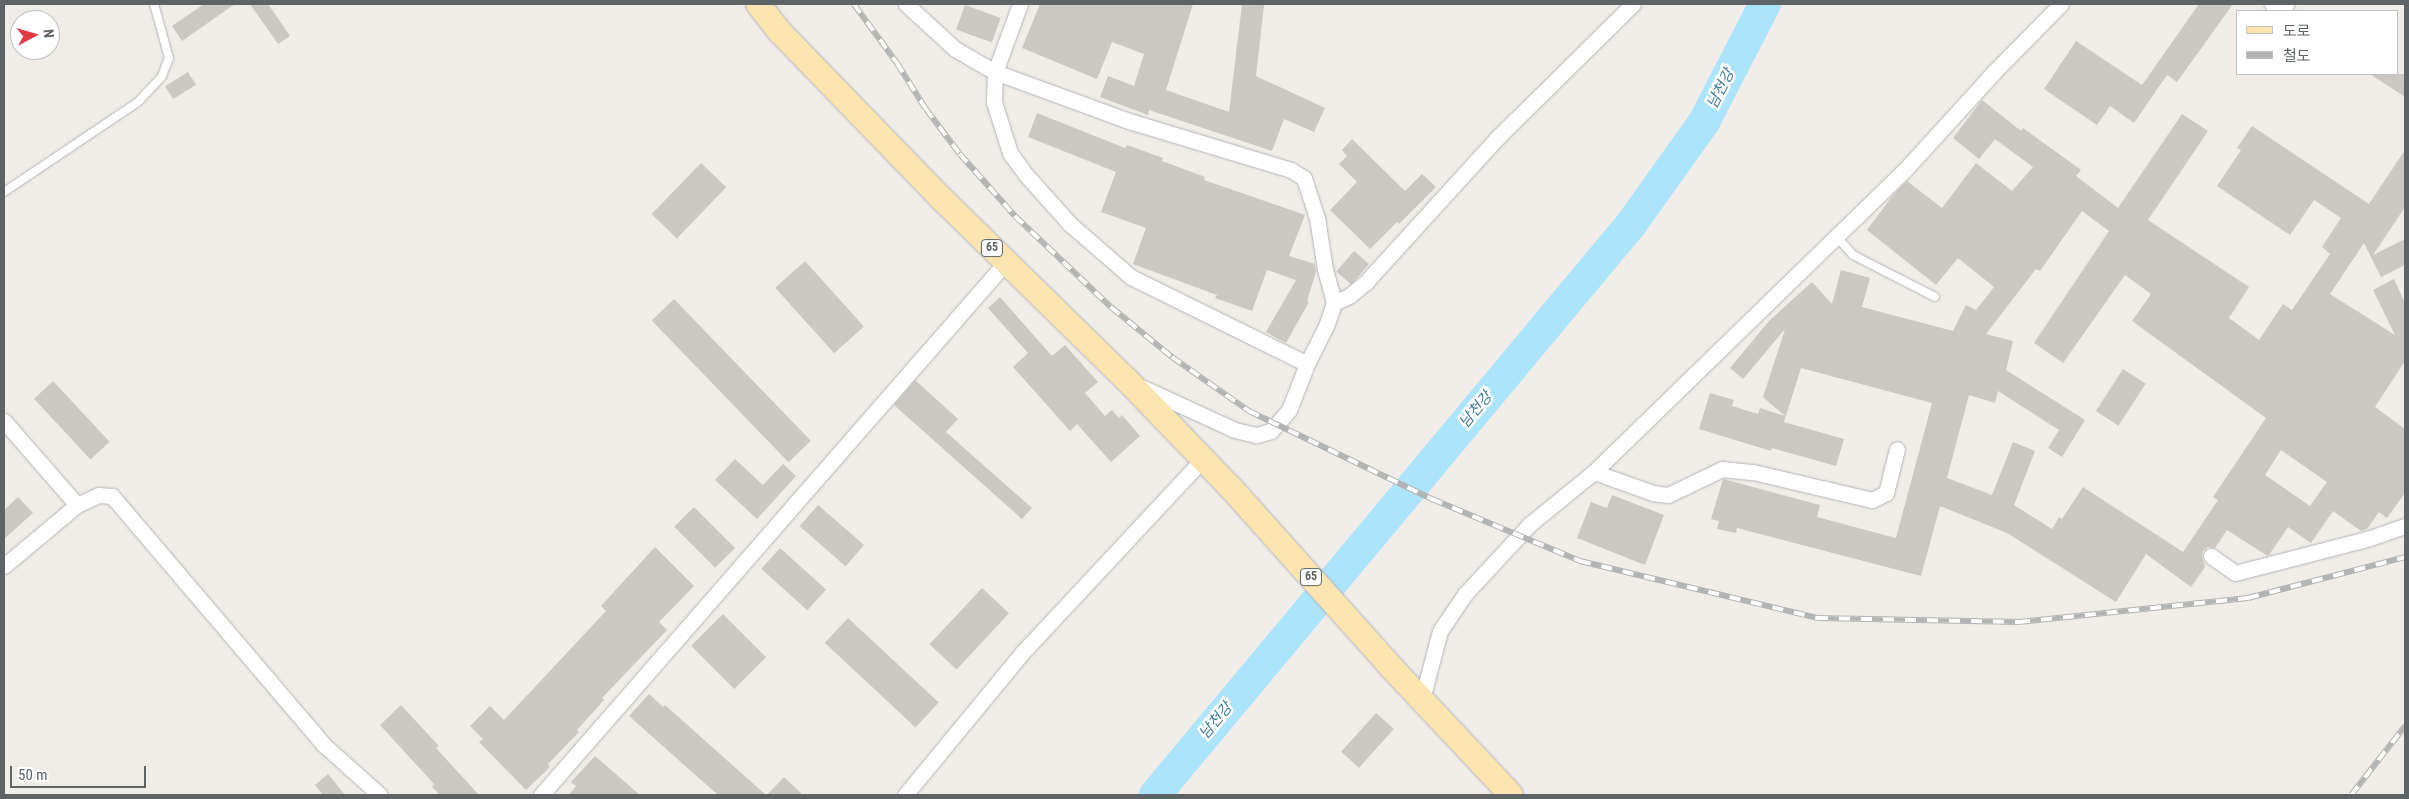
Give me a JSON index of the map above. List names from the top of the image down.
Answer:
{
  "streets": {
    "main road": ["65"]
  },
  "water": ["남천강"],
  "legend": ["도로", "철도"],
  "scale_bar": "50 m",
  "north": "right"
}
